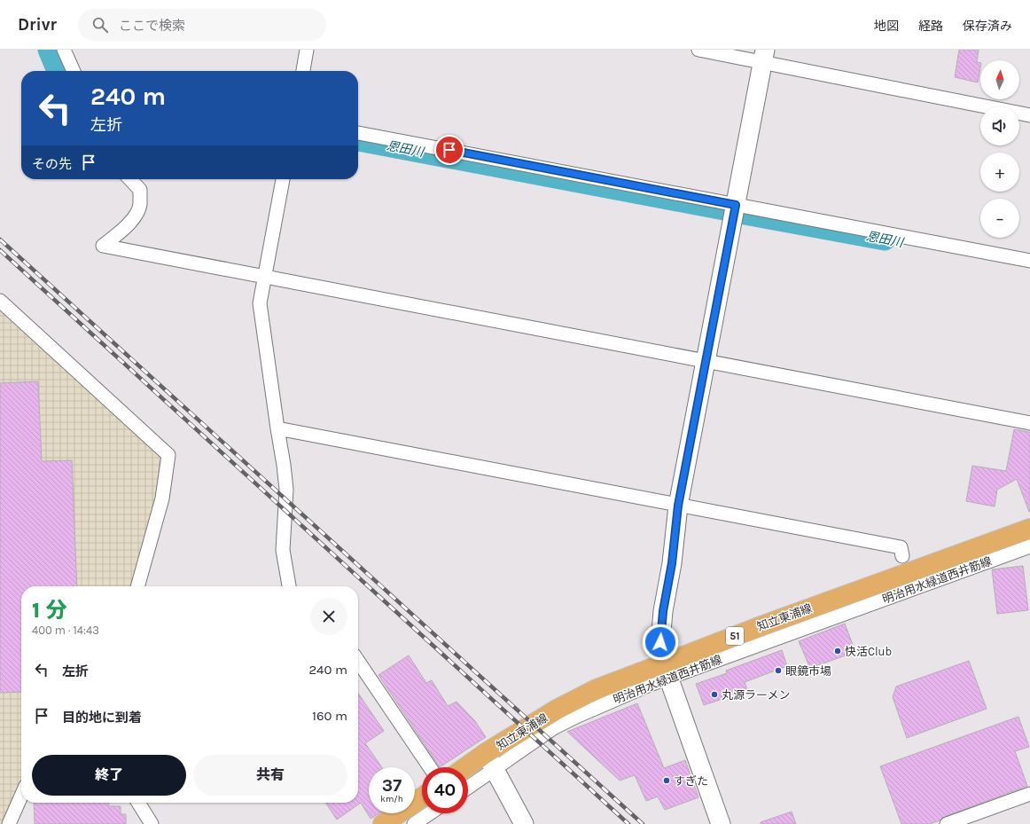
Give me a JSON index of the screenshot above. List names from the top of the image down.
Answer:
{
  "streets": {
    "main road": ["知立東浦線", "51"],
    "street": ["明治用水緑道西井筋線"]
  },
  "crossings": [
    ["明治用水緑道西井筋線", "知立東浦線"]
  ],
  "water": ["恩田川"],
  "places": [
    "快活Club",
    "眼鏡市場",
    "丸源ラーメン",
    "すぎた"
  ],
  "north": "top",
  "page": {
    "header": "Drivr",
    "search": "ここで検索",
    "nav": ["地図", "経路", "保存済み"],
    "map_buttons": ["+", "−"],
    "turn": ["240 m", "左折"],
    "then": "その先",
    "heading": ["1 分", "400 m · 14:43"],
    "list": [
      {
        "name": "左折",
        "value": "240 m"
      },
      {
        "name": "目的地に到着",
        "value": "160 m"
      }
    ],
    "buttons": ["終了", "共有"],
    "speed": "37 km/h",
    "limit": "40"
  }
}
